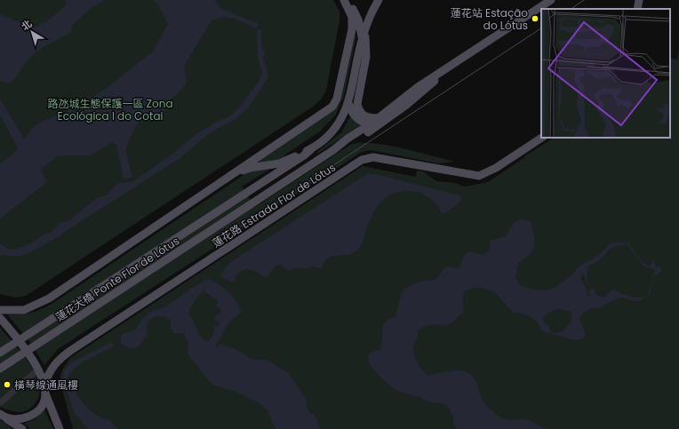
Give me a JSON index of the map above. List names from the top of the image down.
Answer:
{
  "streets": {
    "main road": ["蓮花路 Estrada Flor de Lótus", "蓮花大橋 Ponte Flor de Lótus"]
  },
  "parks": ["路氹城生態保護一區 Zona Ecológica I do Cotai"],
  "places": ["蓮花站 Estação do Lótus", "橫琴線通風樓"],
  "north": "top left"
}
